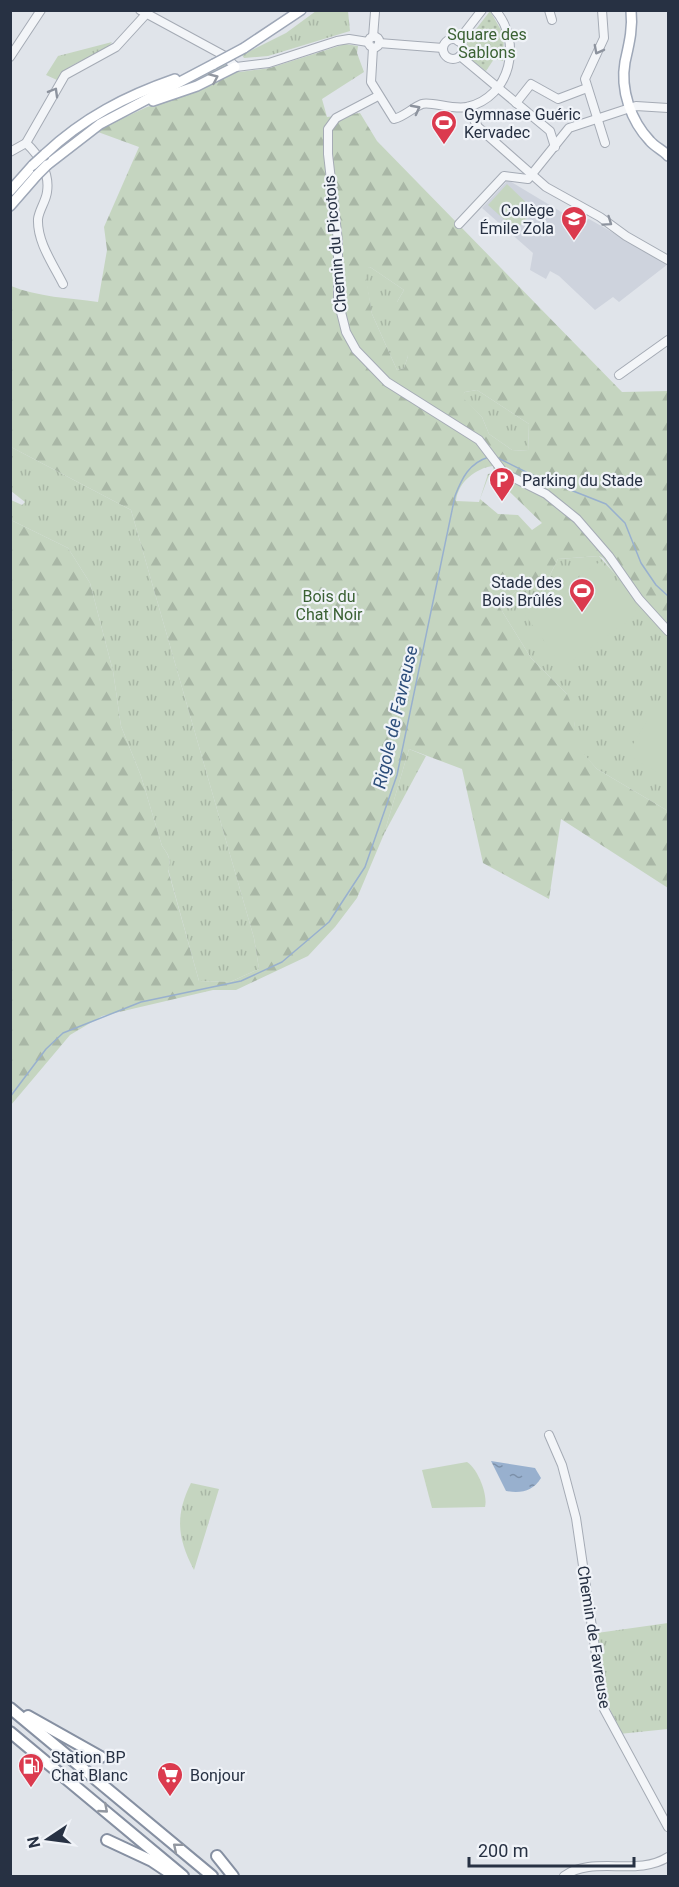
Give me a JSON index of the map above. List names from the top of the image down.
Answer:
{
  "streets": {
    "street": ["Chemin du Picotois", "Chemin de Favreuse"]
  },
  "water": ["Rigole de Favreuse"],
  "parks": ["Square des Sablons", "Bois du Chat Noir"],
  "places": {
    "sports": ["Gymnase Guéric Kervadec", "Stade des Bois Brûlés"],
    "school or university": ["Collège Émile Zola"],
    "parking": ["Parking du Stade"],
    "fuel station": ["Station BP Chat Blanc"],
    "supermarket": ["Bonjour"]
  },
  "scale_bar": "200 m",
  "north": "left"
}
